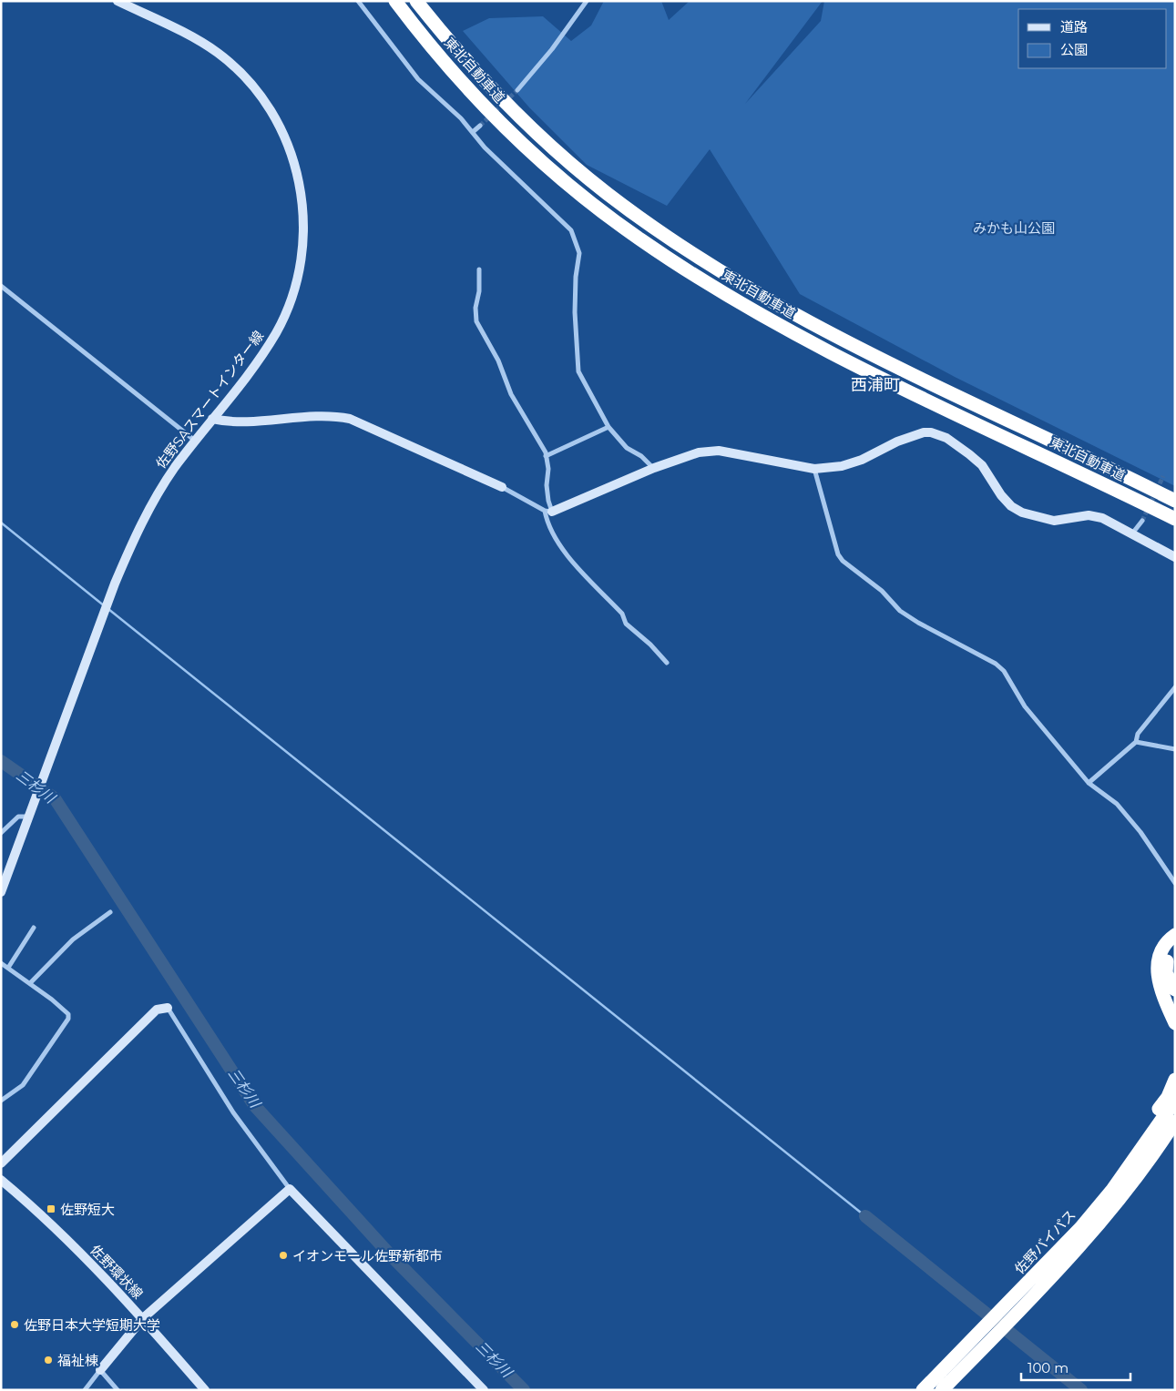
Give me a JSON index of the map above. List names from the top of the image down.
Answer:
{
  "streets": {
    "highway": ["東北自動車道", "佐野バイパス"],
    "street": ["佐野SAスマートインター線", "佐野環状線"]
  },
  "districts": ["西浦町"],
  "water": ["三杉川"],
  "parks": ["みかも山公園"],
  "places": {
    "transit": ["佐野短大"],
    "other": ["イオンモール佐野新都市", "佐野日本大学短期大学", "福祉棟"]
  },
  "legend": ["道路", "公園"],
  "scale_bar": "100 m"
}
